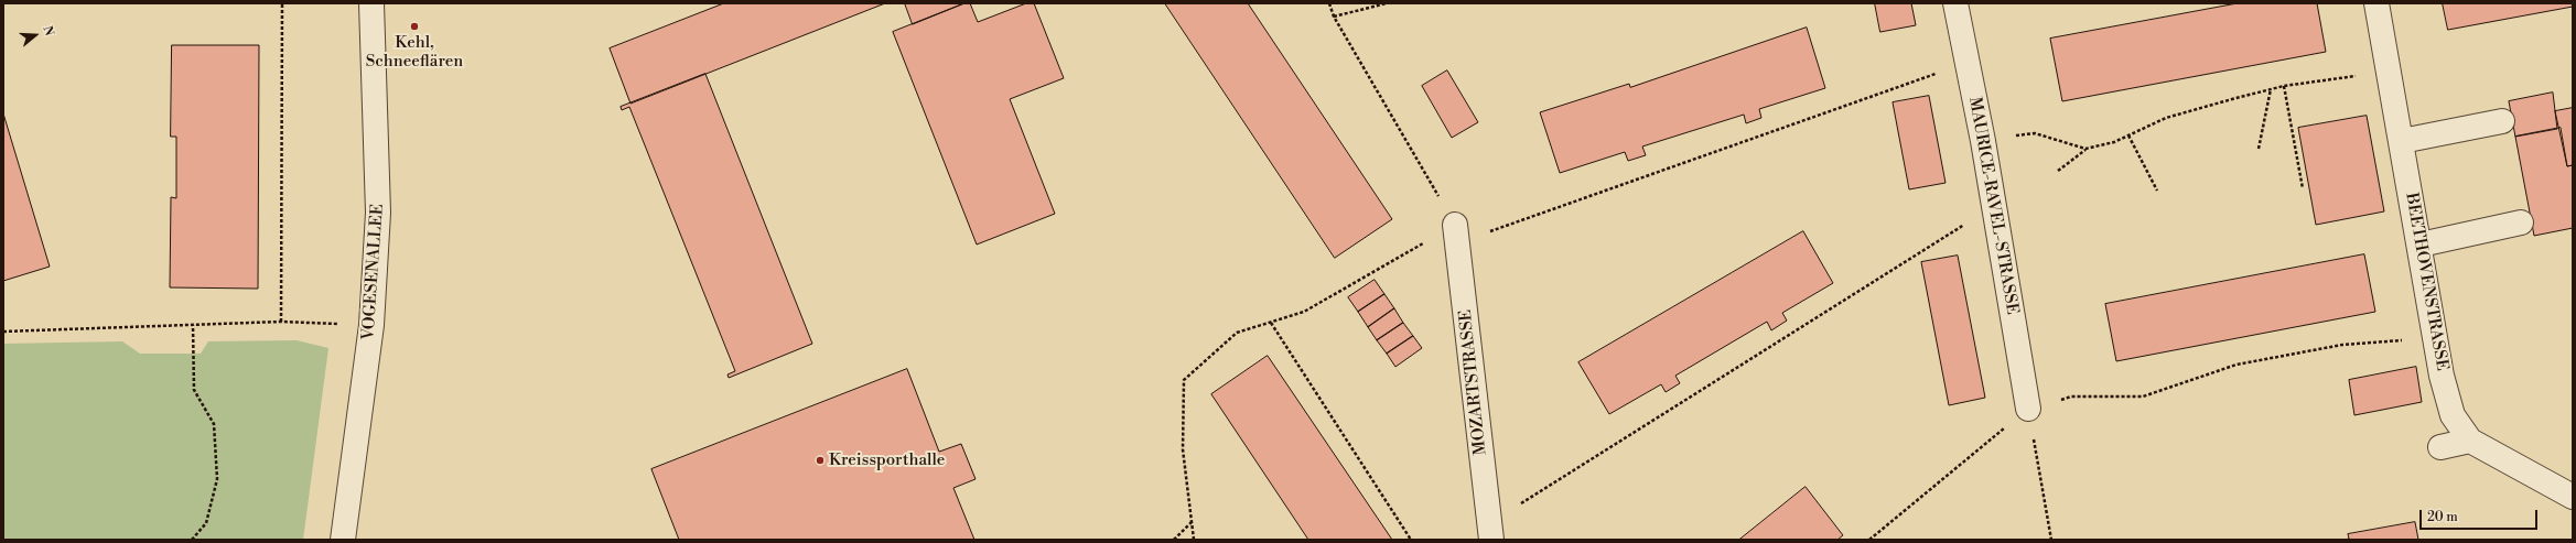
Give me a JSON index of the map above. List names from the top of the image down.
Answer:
{
  "streets": {
    "street": [
      "MAURICE-RAVEL-STRASSE",
      "VOGESENALLEE",
      "BEETHOVENSTRASSE",
      "MOZARTSTRASSE"
    ]
  },
  "places": ["Kehl, Schneeflären", "Kreissporthalle"],
  "scale_bar": "20 m",
  "north": "right"
}
